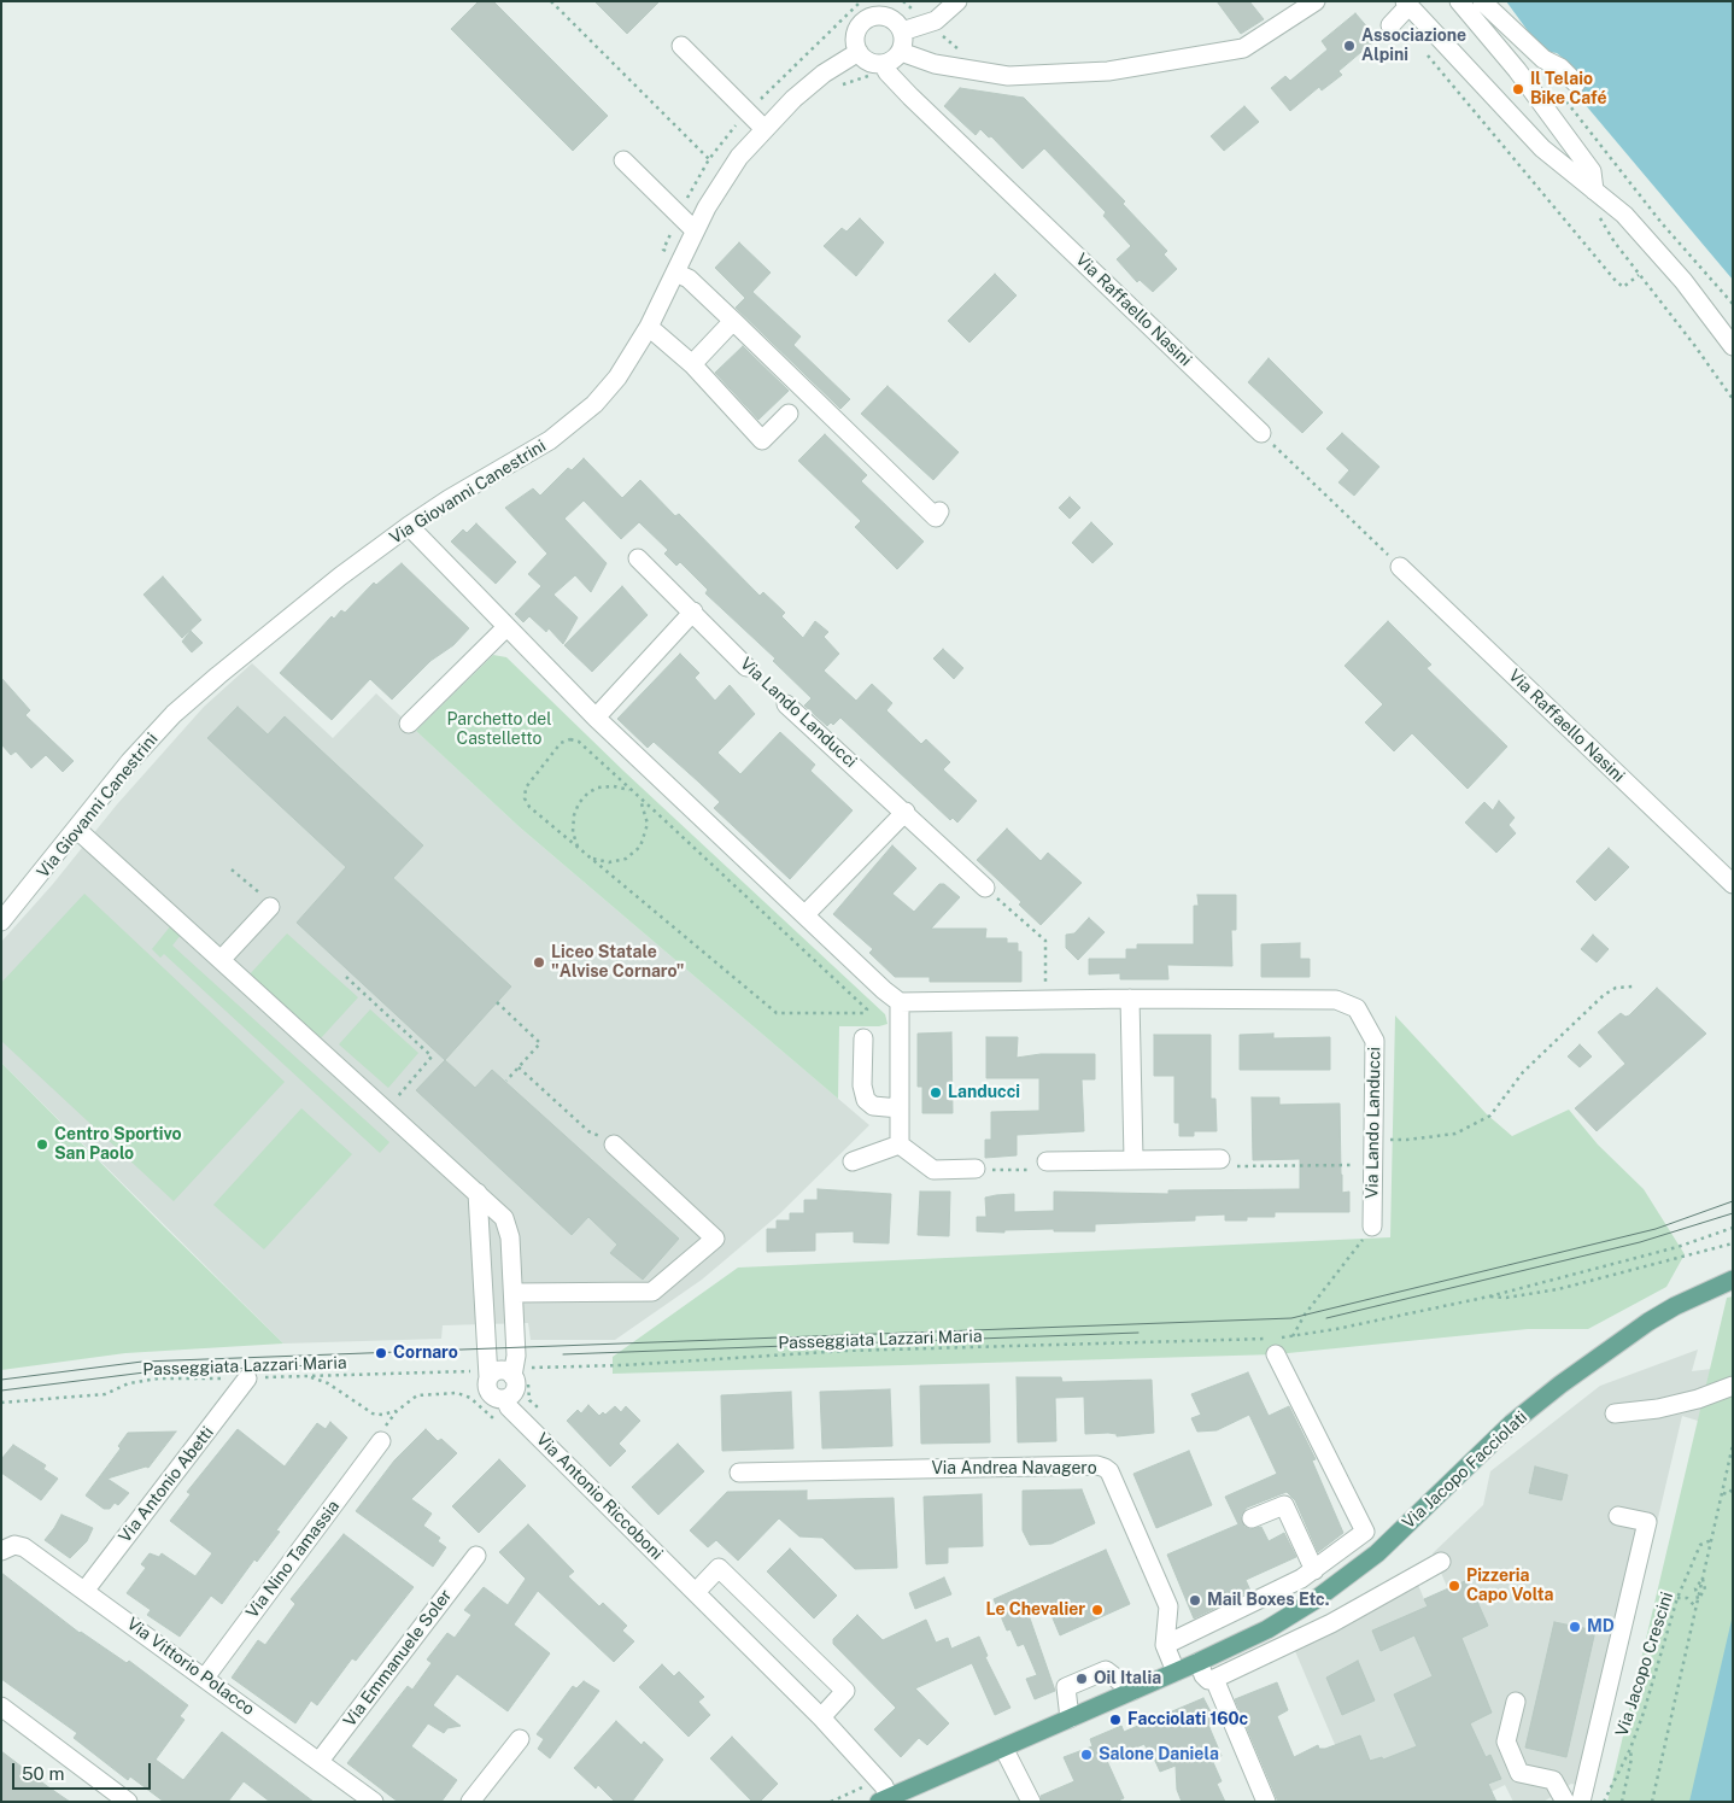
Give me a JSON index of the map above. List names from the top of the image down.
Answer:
{
  "streets": {
    "main road": ["Via Jacopo Facciolati"],
    "street": [
      "Via Raffaello Nasini",
      "Via Giovanni Canestrini",
      "Via Lando Landucci",
      "Via Andrea Navagero",
      "Via Antonio Abetti",
      "Via Antonio Riccoboni",
      "Via Nino Tamassia",
      "Via Emmanuele Soler",
      "Via Vittorio Polacco"
    ],
    "path": ["Passeggiata Lazzari Maria", "Via Jacopo Crescini"]
  },
  "crossings": [
    ["Via Raffaello Nasini", "Via Giovanni Canestrini"],
    ["Passeggiata Lazzari Maria", "Via Antonio Abetti"],
    ["Via Andrea Navagero", "Via Jacopo Facciolati"],
    ["Via Jacopo Facciolati", "Via Antonio Riccoboni"],
    ["Via Antonio Abetti", "Via Vittorio Polacco"],
    ["Via Nino Tamassia", "Via Vittorio Polacco"],
    ["Via Emmanuele Soler", "Via Vittorio Polacco"]
  ],
  "parks": ["Parchetto del Castelletto"],
  "places": [
    "Associazione Alpini",
    "Il Telaio Bike Café",
    "Liceo Statale \"Alvise Cornaro\"",
    "Landucci",
    "Centro Sportivo San Paolo",
    "Cornaro",
    "Pizzeria Capo Volta",
    "Mail Boxes Etc.",
    "Le Chevalier",
    "MD",
    "Oil Italia",
    "Facciolati 160c",
    "Salone Daniela"
  ],
  "scale_bar": "50 m"
}
